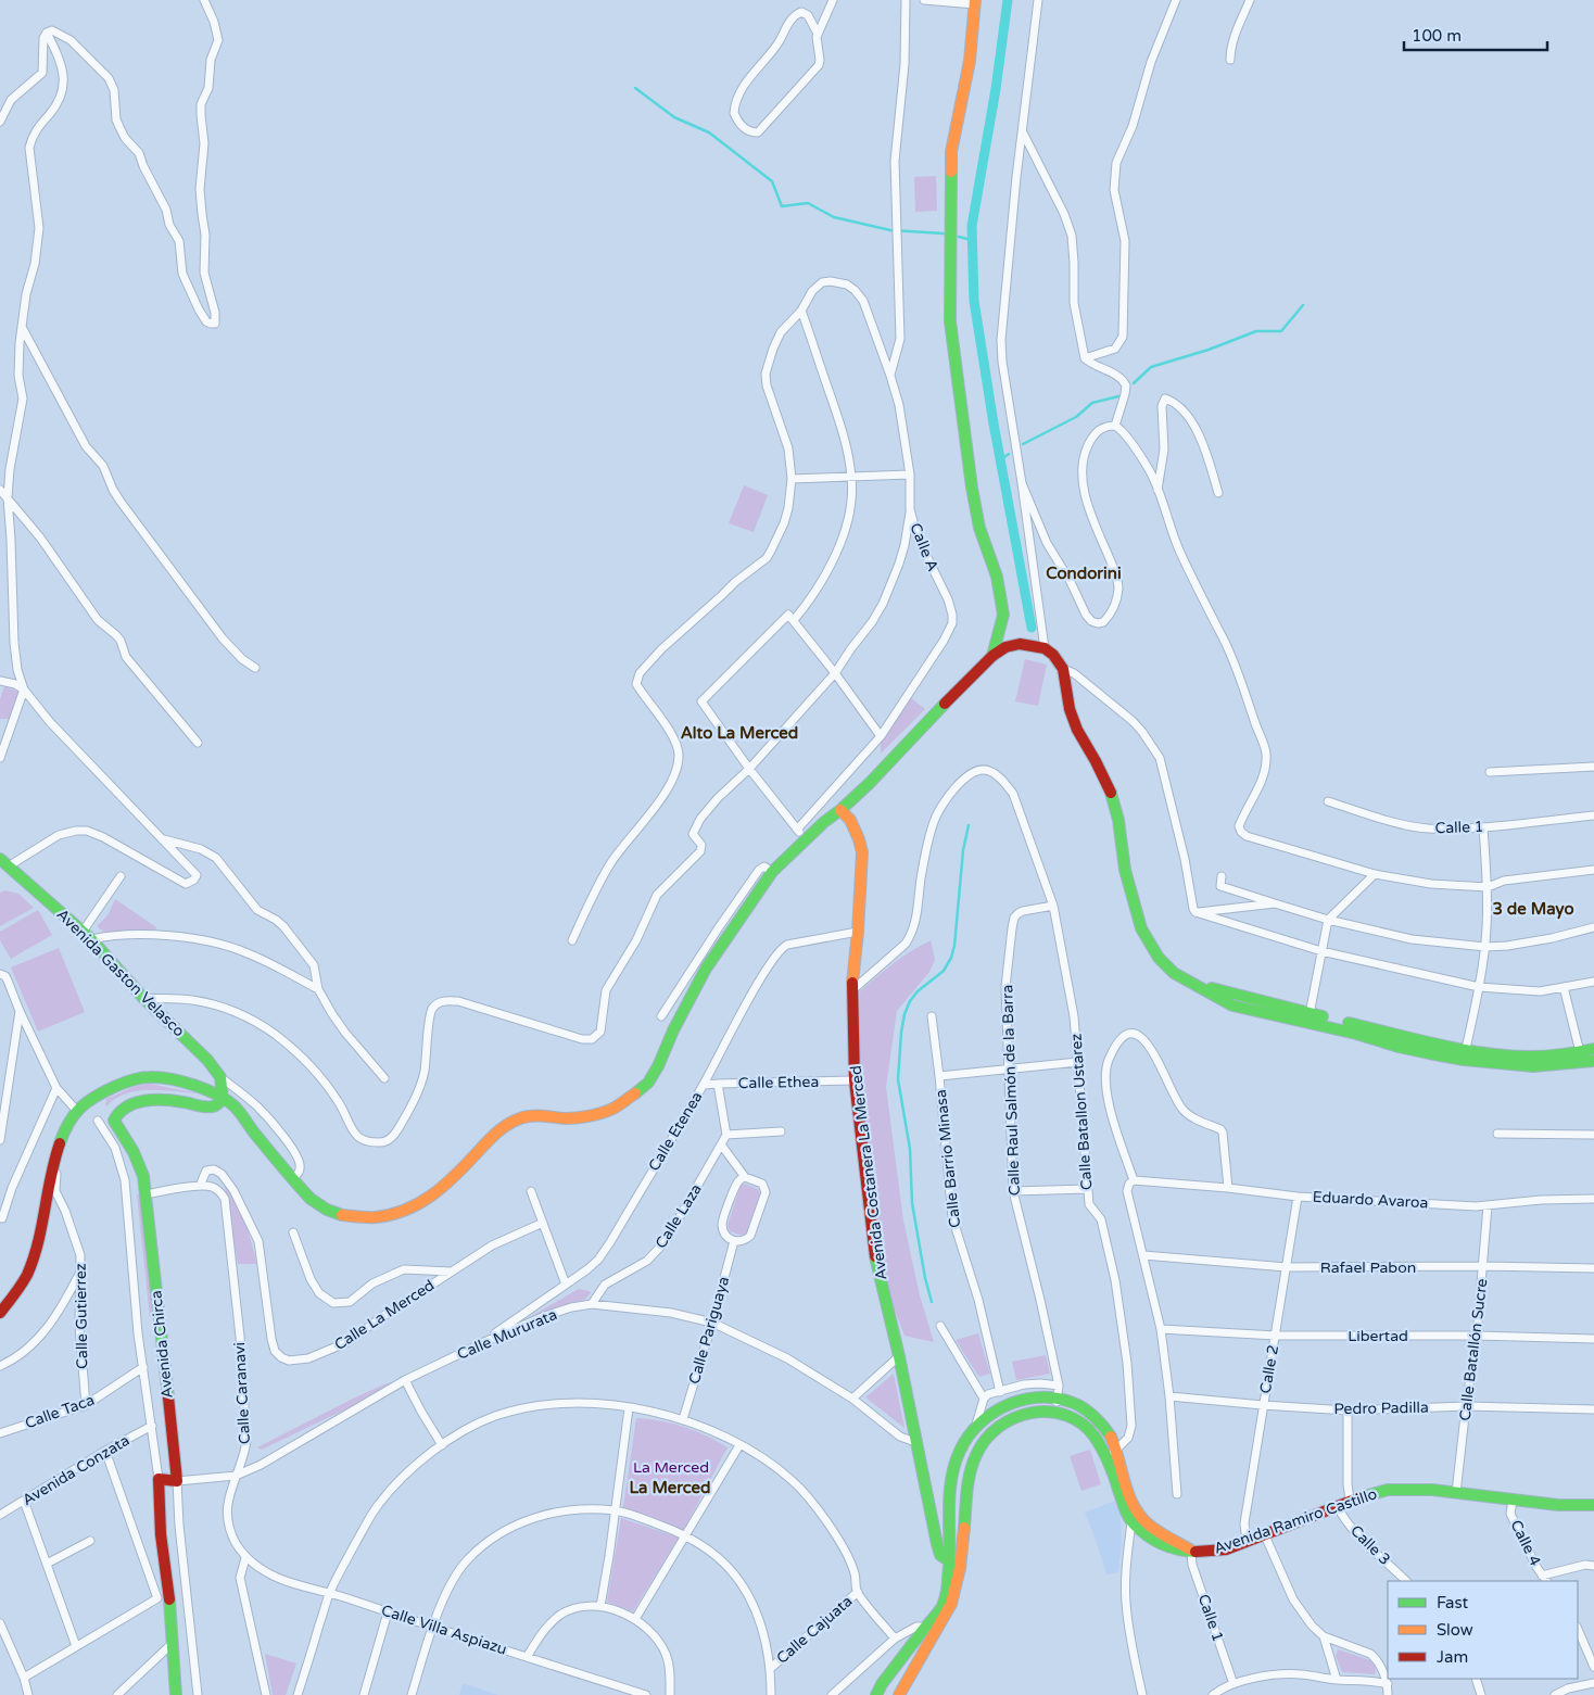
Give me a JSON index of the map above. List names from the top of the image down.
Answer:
{
  "streets": {
    "main road": [
      "Avenida Gaston Velasco",
      "Avenida Costanera La Merced",
      "Calle Mururata",
      "Avenida Chirca",
      "Avenida Ramiro Castillo"
    ],
    "street": [
      "Calle A",
      "Calle 1",
      "Calle Ethea",
      "Calle Raul Salmón de la Barra",
      "Calle Batallon Ustarez",
      "Calle Etenea",
      "Calle Barrio Minasa",
      "Eduardo Avaroa",
      "Calle Laza",
      "Rafael Pabon",
      "Calle La Merced",
      "Calle Gutierrez",
      "Calle Pariguaya",
      "Libertad",
      "Calle Batallón Sucre",
      "Calle 2",
      "Calle Caranavi",
      "Pedro Padilla",
      "Calle Taca",
      "Avenida Conzata",
      "Calle 4",
      "Calle 3",
      "Calle Villa Aspiazu",
      "Calle Cajuata"
    ]
  },
  "crossings": [
    ["Calle 1", "Avenida Ramiro Castillo"],
    ["Calle Ethea", "Calle Etenea"],
    ["Calle Ethea", "Avenida Costanera La Merced"],
    ["Calle Raul Salmón de la Barra", "Calle Batallon Ustarez"],
    ["Calle Raul Salmón de la Barra", "Avenida Ramiro Castillo"],
    ["Calle Batallon Ustarez", "Avenida Costanera La Merced"],
    ["Calle Batallon Ustarez", "Avenida Ramiro Castillo"],
    ["Calle Etenea", "Avenida Costanera La Merced"],
    ["Calle Etenea", "Calle Mururata"],
    ["Avenida Costanera La Merced", "Calle Mururata"],
    ["Avenida Costanera La Merced", "Avenida Ramiro Castillo"],
    ["Eduardo Avaroa", "Calle Batallón Sucre"],
    ["Eduardo Avaroa", "Calle 2"],
    ["Calle Laza", "Calle Mururata"],
    ["Rafael Pabon", "Calle Batallón Sucre"],
    ["Rafael Pabon", "Calle 2"],
    ["Calle La Merced", "Calle Caranavi"],
    ["Calle Gutierrez", "Calle Taca"],
    ["Calle Pariguaya", "Calle Mururata"],
    ["Calle Mururata", "Avenida Chirca"],
    ["Calle Mururata", "Calle Caranavi"],
    ["Libertad", "Calle Batallón Sucre"],
    ["Libertad", "Calle 2"],
    ["Avenida Chirca", "Calle Taca"],
    ["Avenida Chirca", "Avenida Conzata"],
    ["Calle Batallón Sucre", "Pedro Padilla"],
    ["Calle Batallón Sucre", "Avenida Ramiro Castillo"],
    ["Calle 2", "Pedro Padilla"],
    ["Calle 2", "Avenida Ramiro Castillo"],
    ["Calle Caranavi", "Calle Villa Aspiazu"],
    ["Avenida Ramiro Castillo", "Calle 4"],
    ["Avenida Ramiro Castillo", "Calle 3"]
  ],
  "districts": [
    "Condorini",
    "Alto La Merced",
    "3 de Mayo",
    "La Merced"
  ],
  "parks": ["La Merced"],
  "legend": ["Fast", "Slow", "Jam"],
  "scale_bar": "100 m"
}
